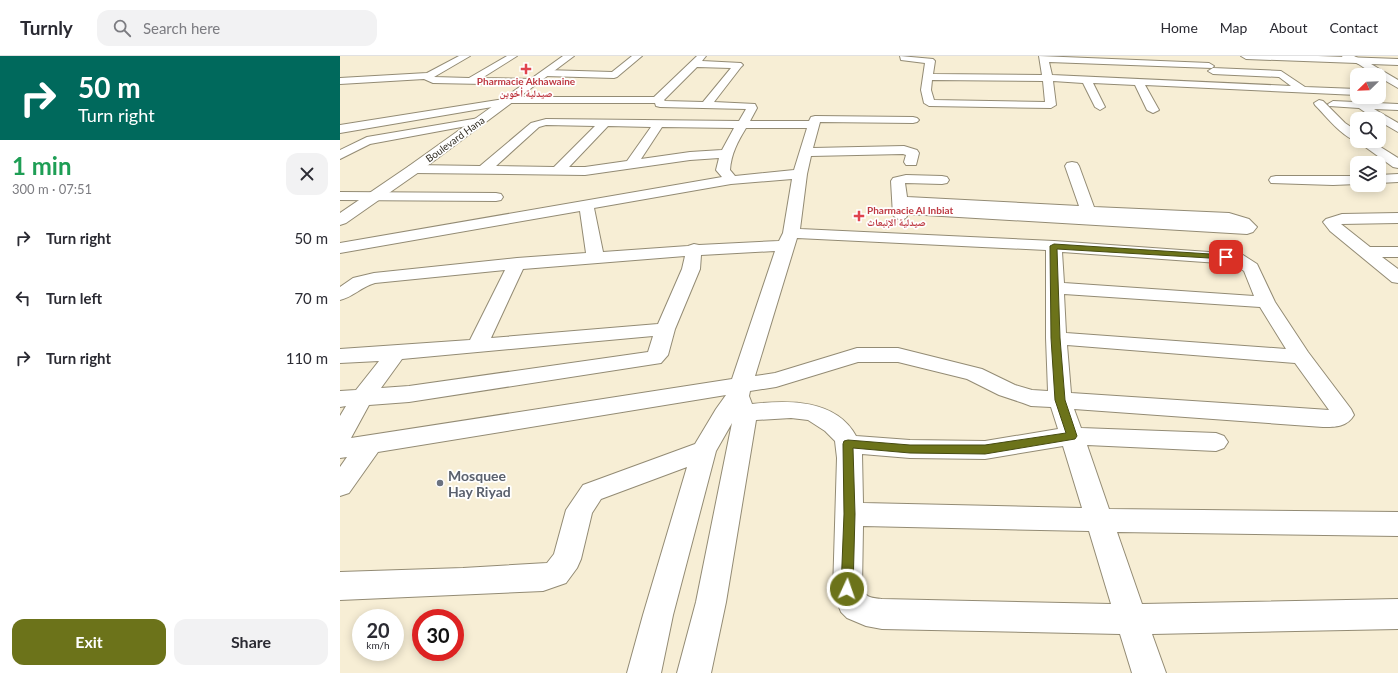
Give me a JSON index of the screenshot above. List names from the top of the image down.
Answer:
{
  "streets": {
    "street": ["Boulevard Hana"]
  },
  "places": {
    "health": ["Pharmacie Akhawaine صيدلية أخوين", "Pharmacie Al Inbiat صيدلية الإنبعاث"],
    "other": ["Mosquee Hay Riyad"]
  },
  "north": "bottom left",
  "page": {
    "header": "Turnly",
    "search": "Search here",
    "nav": [
      "Home",
      "Map",
      "About",
      "Contact"
    ],
    "turn": ["50 m", "Turn right"],
    "heading": ["1 min", "300 m · 07:51"],
    "list": [
      {
        "name": "Turn right",
        "value": "50 m"
      },
      {
        "name": "Turn left",
        "value": "70 m"
      },
      {
        "name": "Turn right",
        "value": "110 m"
      }
    ],
    "speed": "20 km/h",
    "limit": "30",
    "buttons": ["Exit", "Share"]
  }
}
